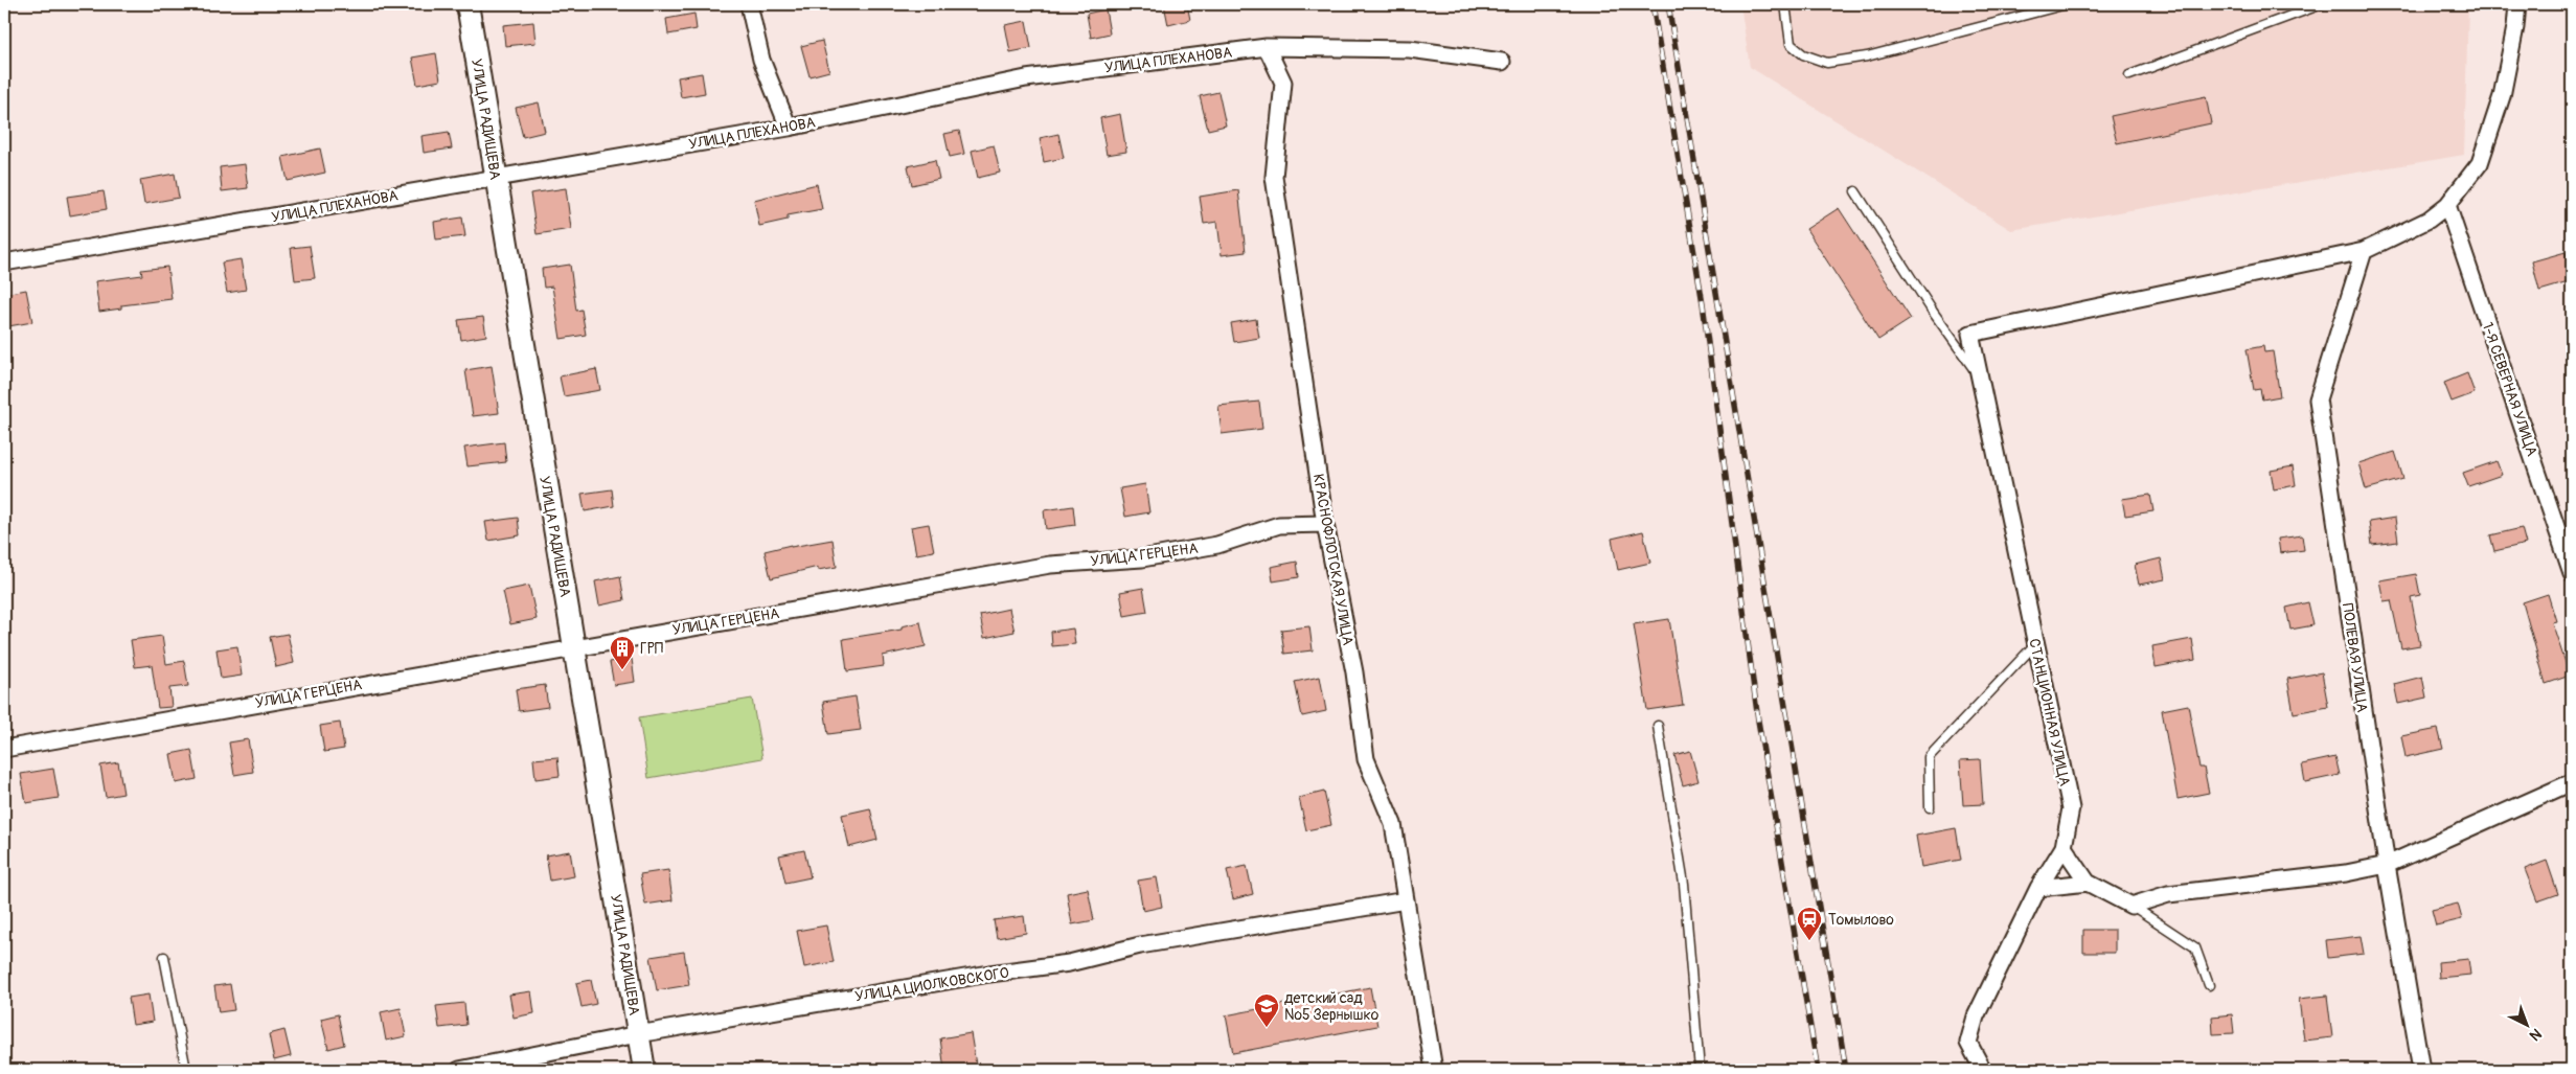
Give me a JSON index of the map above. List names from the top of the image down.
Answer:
{
  "streets": {
    "street": [
      "УЛИЦА ПЛЕХАНОВА",
      "УЛИЦА РАДИЩЕВА",
      "1-Я СЕВЕРНАЯ УЛИЦА",
      "УЛИЦА ГЕРЦЕНА",
      "КРАСНОФЛОТСКАЯ УЛИЦА",
      "ПОЛЕВАЯ УЛИЦА",
      "СТАНЦИОННАЯ УЛИЦА",
      "УЛИЦА ЦИОЛКОВСКОГО"
    ]
  },
  "crossings": [
    ["УЛИЦА ПЛЕХАНОВА", "УЛИЦА РАДИЩЕВА"],
    ["УЛИЦА ПЛЕХАНОВА", "КРАСНОФЛОТСКАЯ УЛИЦА"],
    ["УЛИЦА РАДИЩЕВА", "УЛИЦА ГЕРЦЕНА"],
    ["УЛИЦА РАДИЩЕВА", "УЛИЦА ЦИОЛКОВСКОГО"],
    ["УЛИЦА ГЕРЦЕНА", "КРАСНОФЛОТСКАЯ УЛИЦА"],
    ["КРАСНОФЛОТСКАЯ УЛИЦА", "УЛИЦА ЦИОЛКОВСКОГО"],
    ["ПОЛЕВАЯ УЛИЦА", "СТАНЦИОННАЯ УЛИЦА"]
  ],
  "places": {
    "building": ["ГРП"],
    "station": ["Томылово"],
    "school or university": ["детский сад №5 Зернышко"]
  },
  "north": "bottom right"
}
